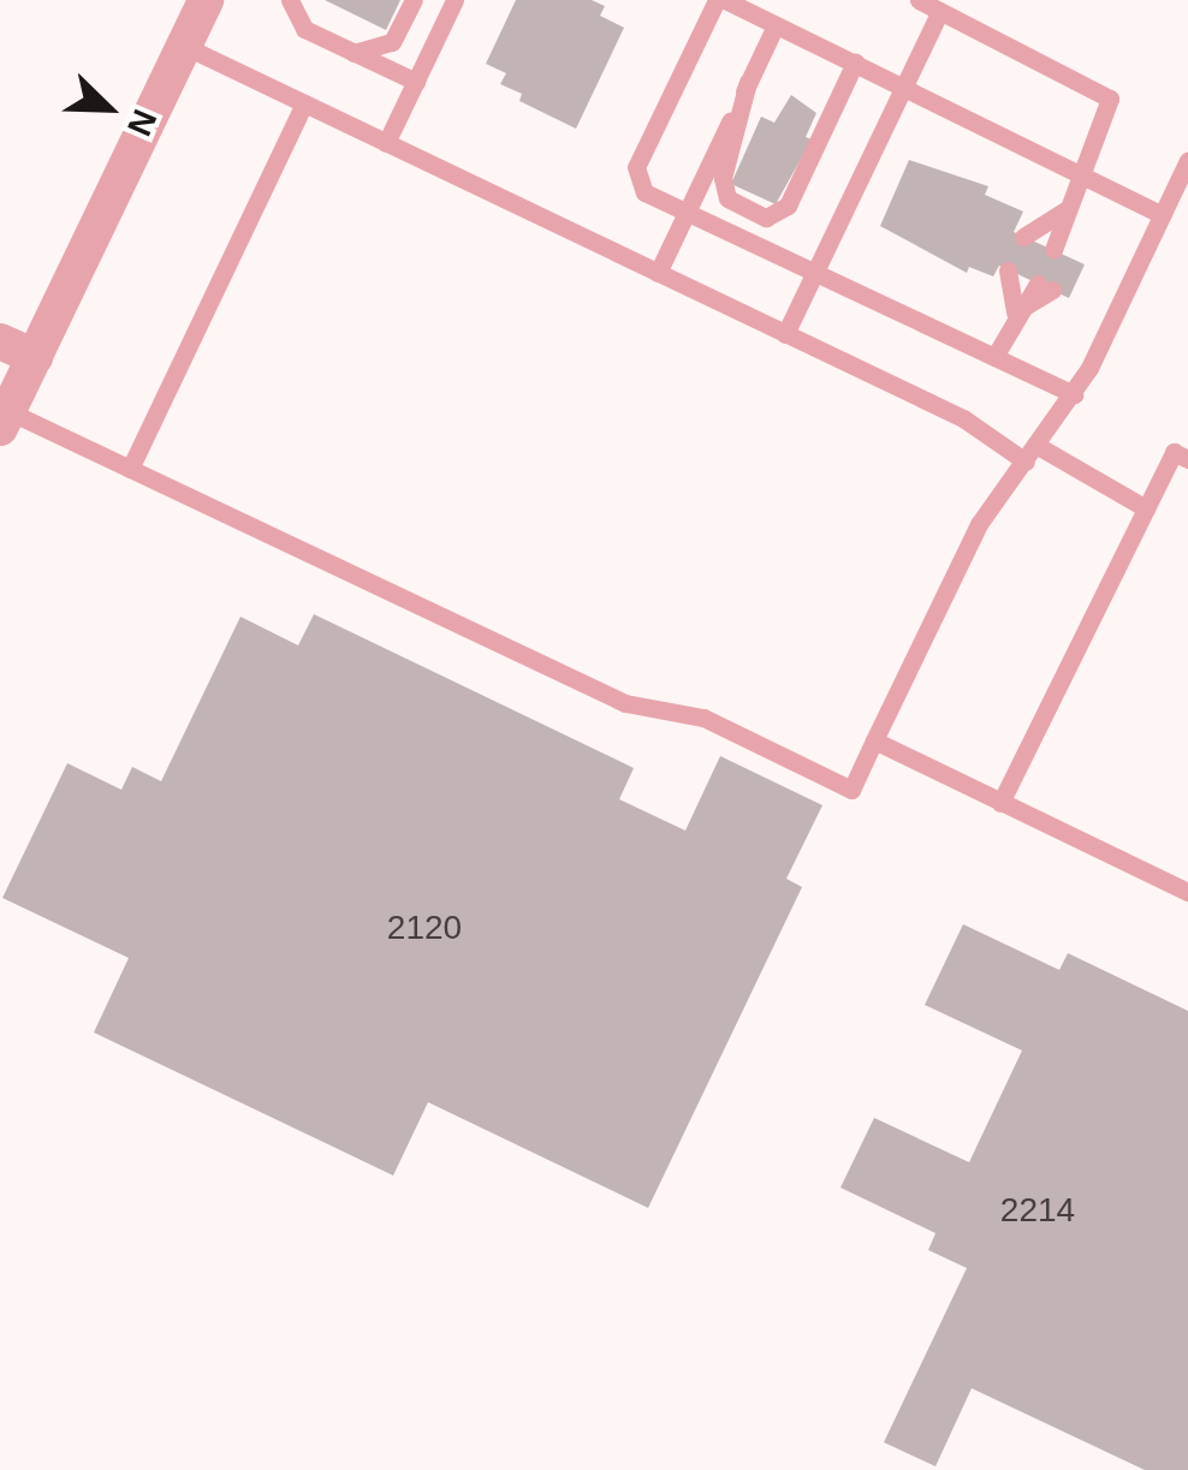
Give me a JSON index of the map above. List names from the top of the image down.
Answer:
{
  "house_numbers": ["2120", "2214"],
  "north": "bottom right"
}
